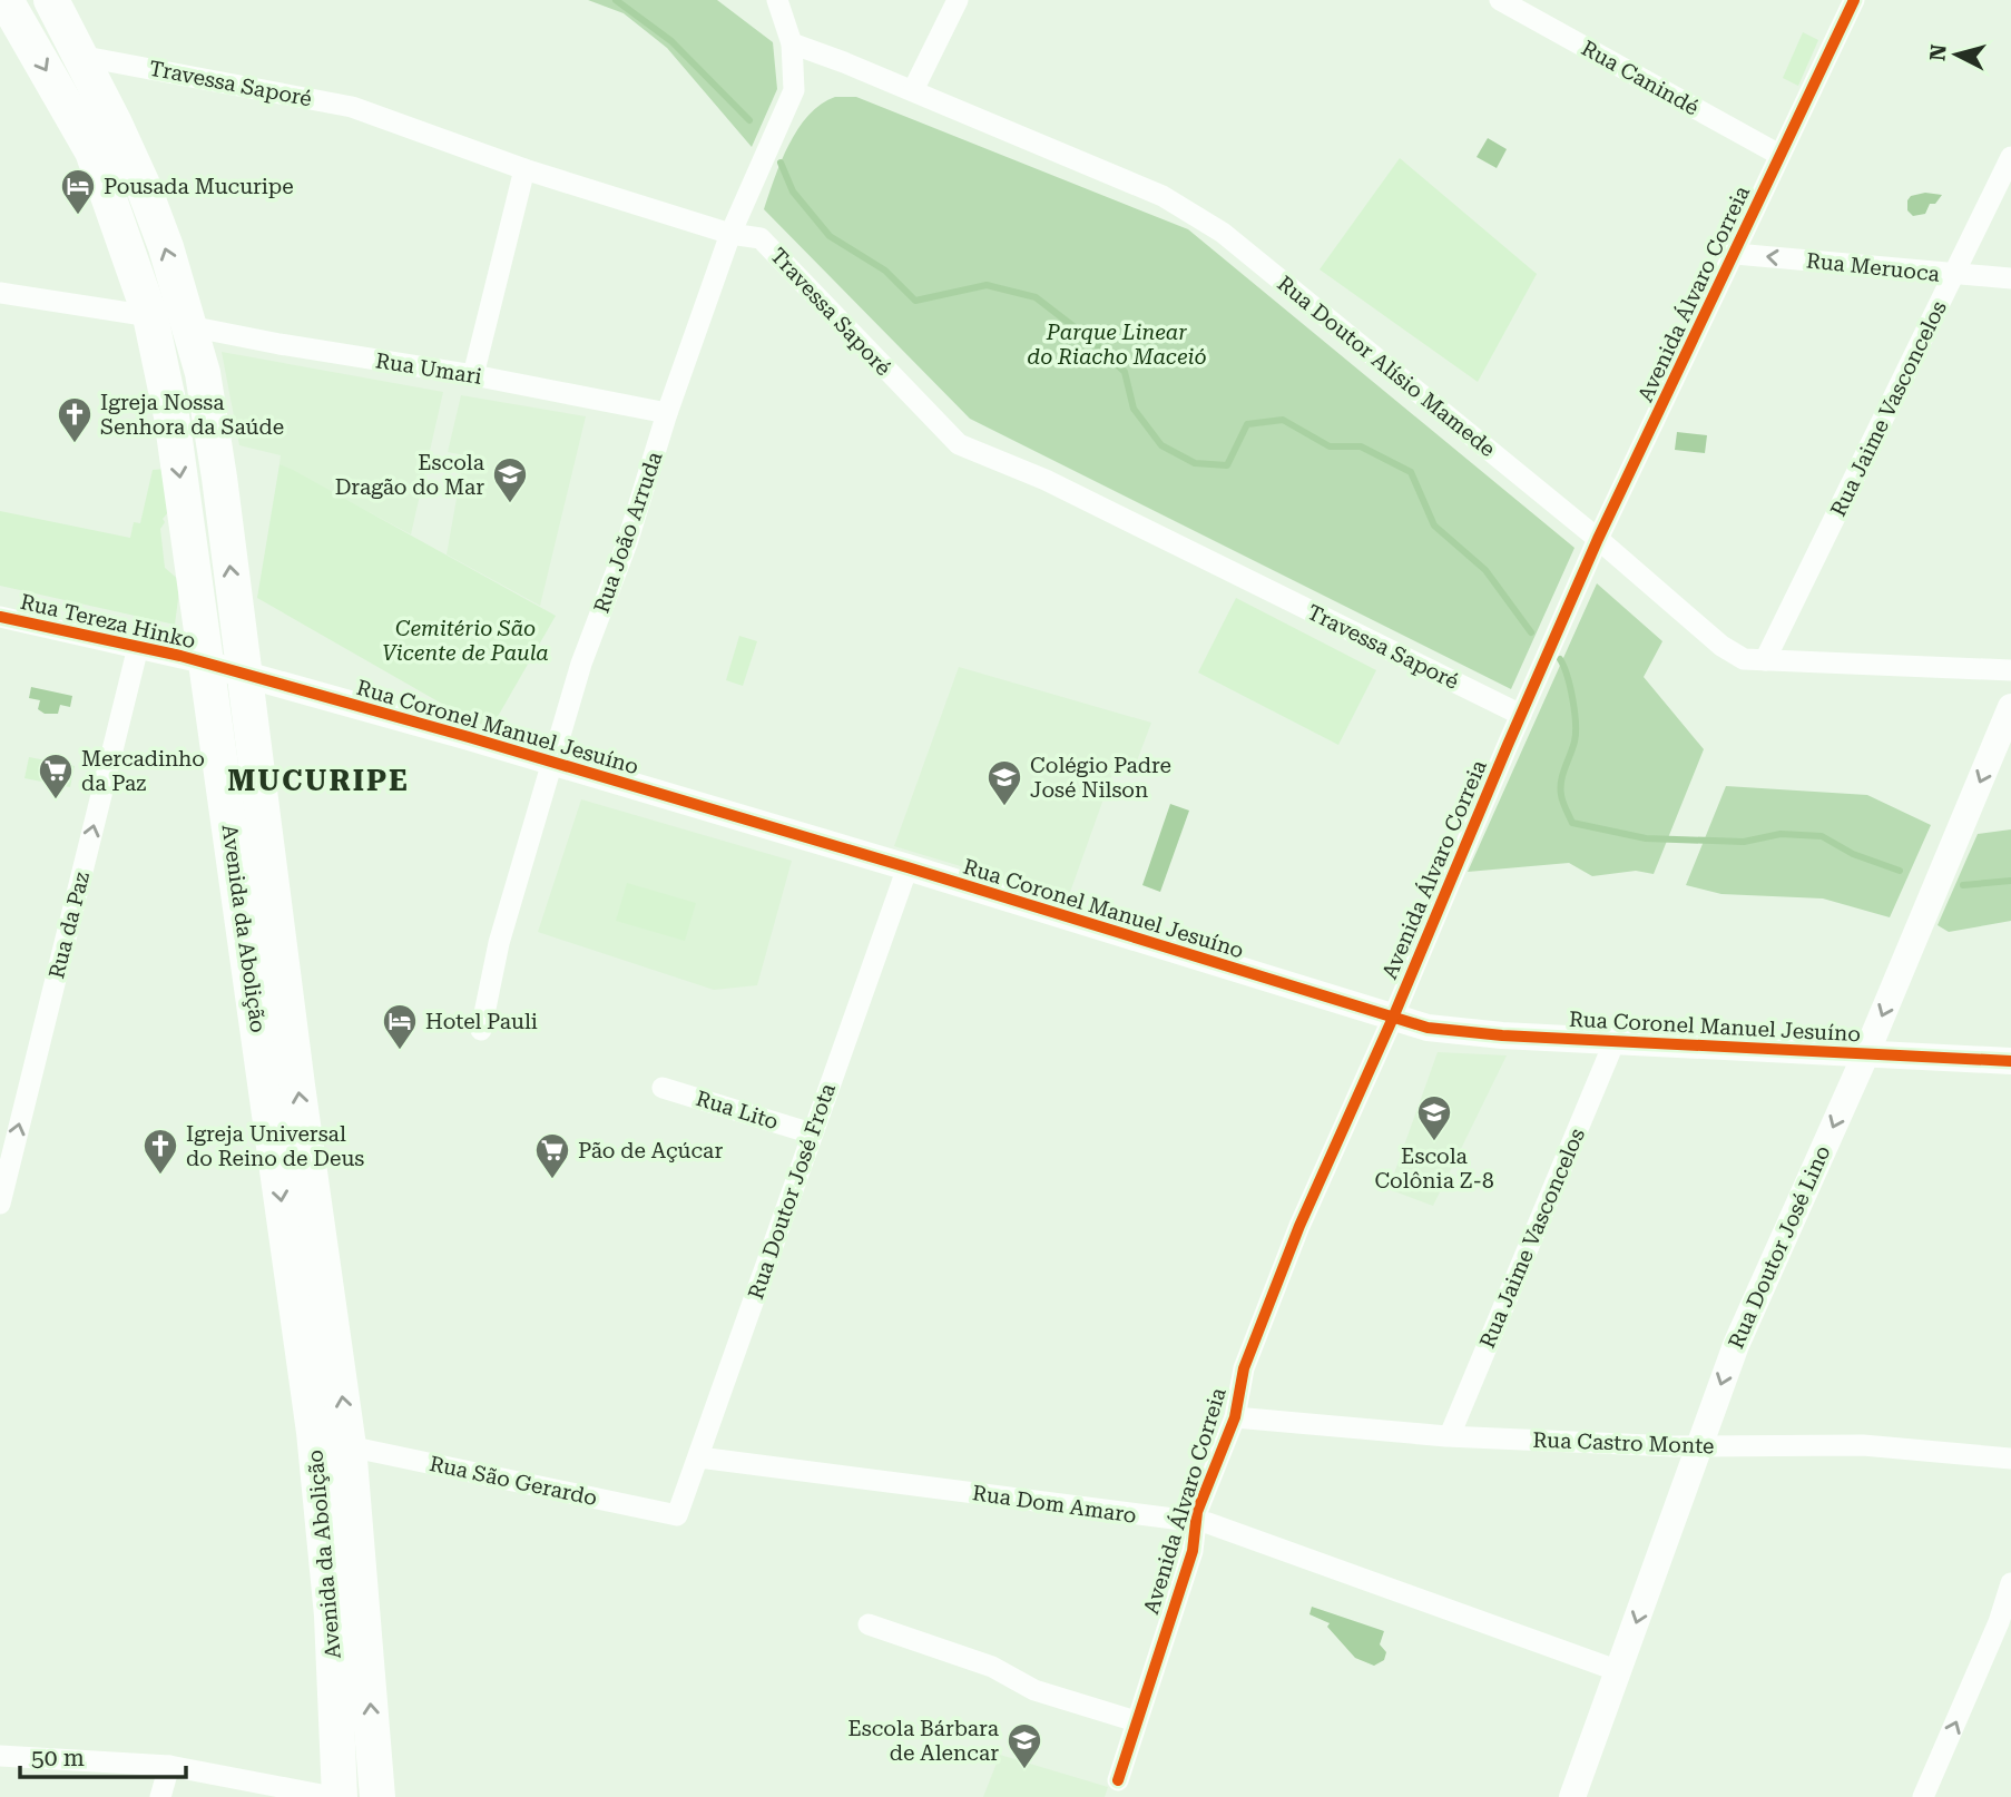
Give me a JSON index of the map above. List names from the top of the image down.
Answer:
{
  "streets": {
    "main road": ["Avenida da Abolição"],
    "street": [
      "Rua Canindé",
      "Travessa Saporé",
      "Rua Meruoca",
      "Avenida Álvaro Correia",
      "Rua Doutor Alísio Mamede",
      "Rua Umari",
      "Rua Jaime Vasconcelos",
      "Rua João Arruda",
      "Rua Tereza Hinko",
      "Rua Coronel Manuel Jesuíno",
      "Rua da Paz",
      "Rua Lito",
      "Rua Doutor José Frota",
      "Rua Doutor José Lino",
      "Rua Castro Monte",
      "Rua São Gerardo",
      "Rua Dom Amaro"
    ]
  },
  "crossings": [
    ["Rua Canindé", "Avenida Álvaro Correia"],
    ["Travessa Saporé", "Avenida Álvaro Correia"],
    ["Travessa Saporé", "Rua João Arruda"],
    ["Travessa Saporé", "Avenida da Abolição"],
    ["Rua Meruoca", "Avenida Álvaro Correia"],
    ["Rua Meruoca", "Rua Jaime Vasconcelos"],
    ["Avenida Álvaro Correia", "Rua Doutor Alísio Mamede"],
    ["Avenida Álvaro Correia", "Rua Coronel Manuel Jesuíno"],
    ["Avenida Álvaro Correia", "Rua Castro Monte"],
    ["Avenida Álvaro Correia", "Rua Dom Amaro"],
    ["Rua Doutor Alísio Mamede", "Rua Jaime Vasconcelos"],
    ["Rua Doutor Alísio Mamede", "Rua João Arruda"],
    ["Rua Umari", "Rua João Arruda"],
    ["Rua Umari", "Avenida da Abolição"],
    ["Rua Jaime Vasconcelos", "Rua Coronel Manuel Jesuíno"],
    ["Rua Jaime Vasconcelos", "Rua Castro Monte"],
    ["Rua João Arruda", "Rua Coronel Manuel Jesuíno"],
    ["Rua Tereza Hinko", "Rua Coronel Manuel Jesuíno"],
    ["Rua Tereza Hinko", "Rua da Paz"],
    ["Rua Tereza Hinko", "Avenida da Abolição"],
    ["Rua Coronel Manuel Jesuíno", "Avenida da Abolição"],
    ["Rua Coronel Manuel Jesuíno", "Rua Doutor José Frota"],
    ["Rua Coronel Manuel Jesuíno", "Rua Doutor José Lino"],
    ["Avenida da Abolição", "Rua São Gerardo"],
    ["Rua Lito", "Rua Doutor José Frota"],
    ["Rua Doutor José Frota", "Rua São Gerardo"],
    ["Rua Doutor José Frota", "Rua Dom Amaro"],
    ["Rua Doutor José Lino", "Rua Castro Monte"],
    ["Rua Doutor José Lino", "Rua Dom Amaro"]
  ],
  "one_way": ["Rua Meruoca", "Rua da Paz", "Rua Doutor José Lino"],
  "districts": ["MUCURIPE"],
  "parks": ["Parque Linear do Riacho Maceió", "Cemitério São Vicente de Paula"],
  "places": {
    "hotel": ["Pousada Mucuripe", "Hotel Pauli"],
    "church": ["Igreja Nossa Senhora da Saúde", "Igreja Universal do Reino de Deus"],
    "school or university": [
      "Escola Dragão do Mar",
      "Colégio Padre José Nilson",
      "Escola Colônia Z-8",
      "Escola Bárbara de Alencar"
    ],
    "supermarket": ["Mercadinho da Paz", "Pão de Açúcar"]
  },
  "scale_bar": "50 m",
  "north": "left"
}
